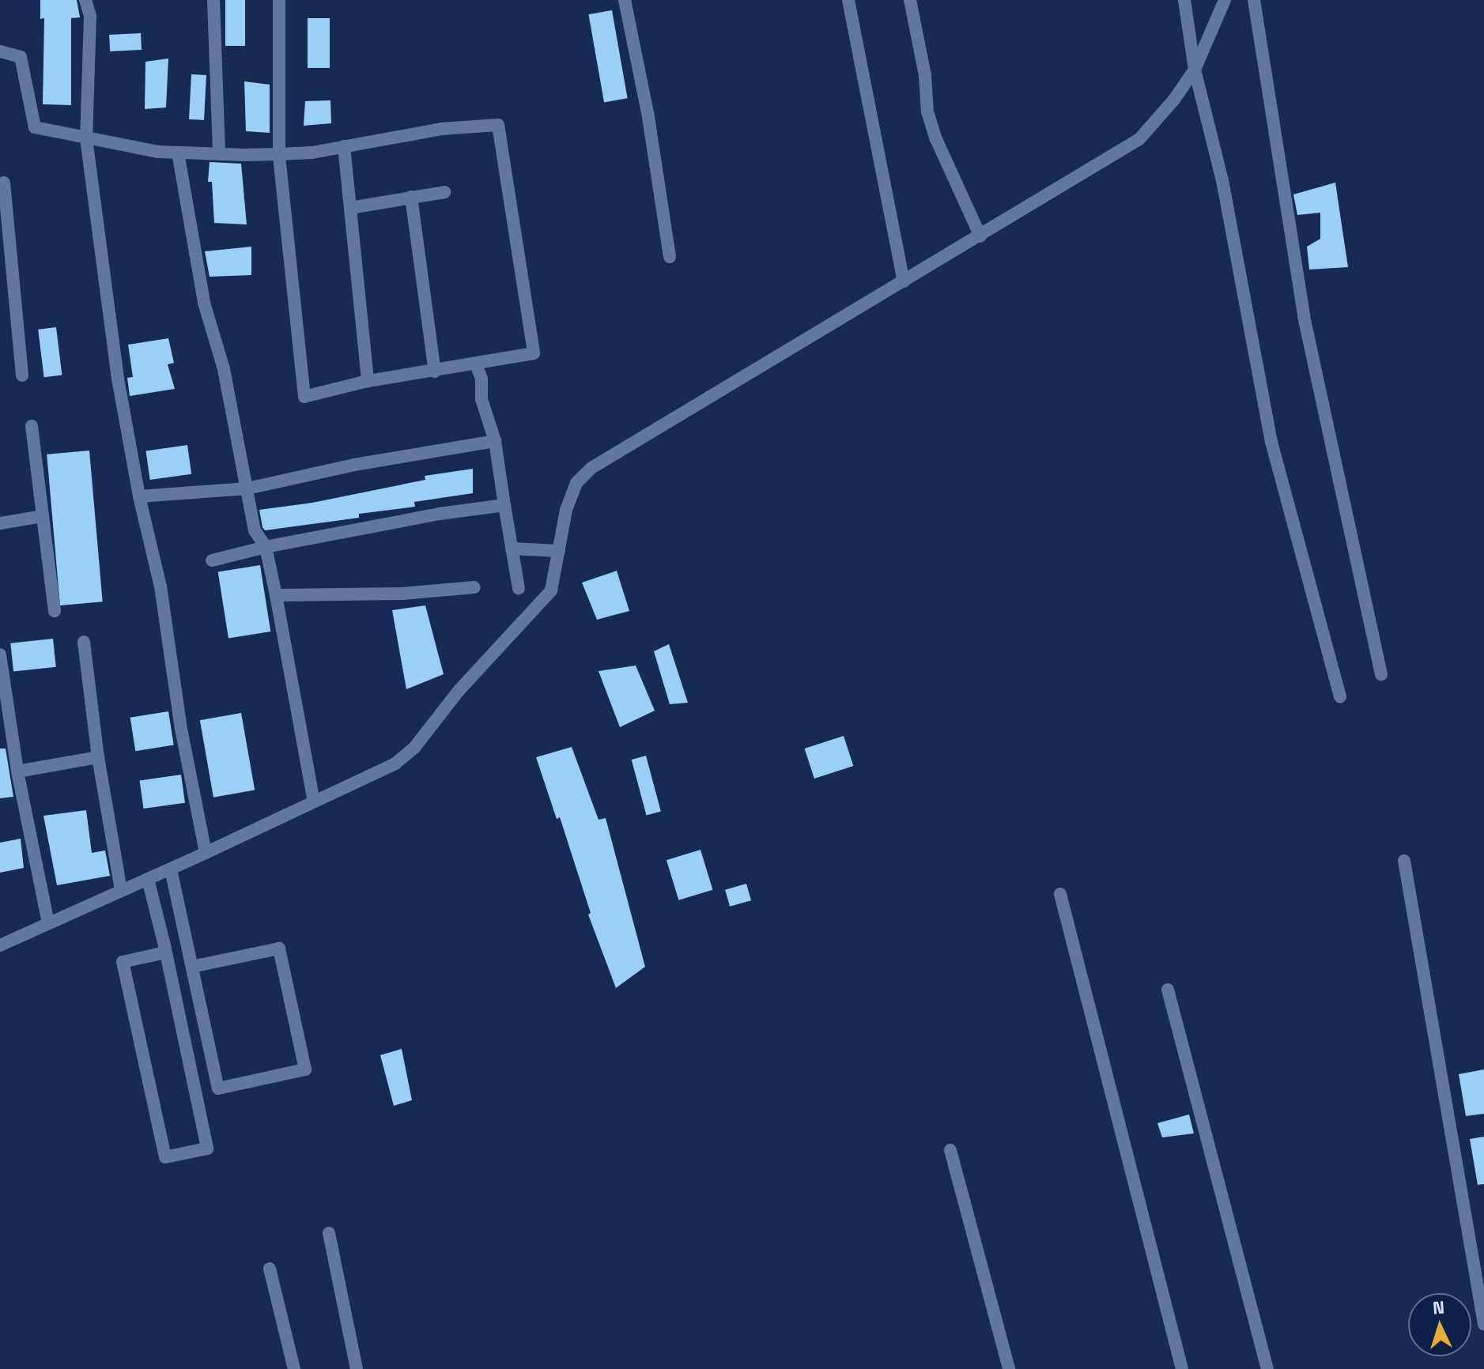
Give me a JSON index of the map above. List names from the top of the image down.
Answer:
{
  "north": "top"
}
